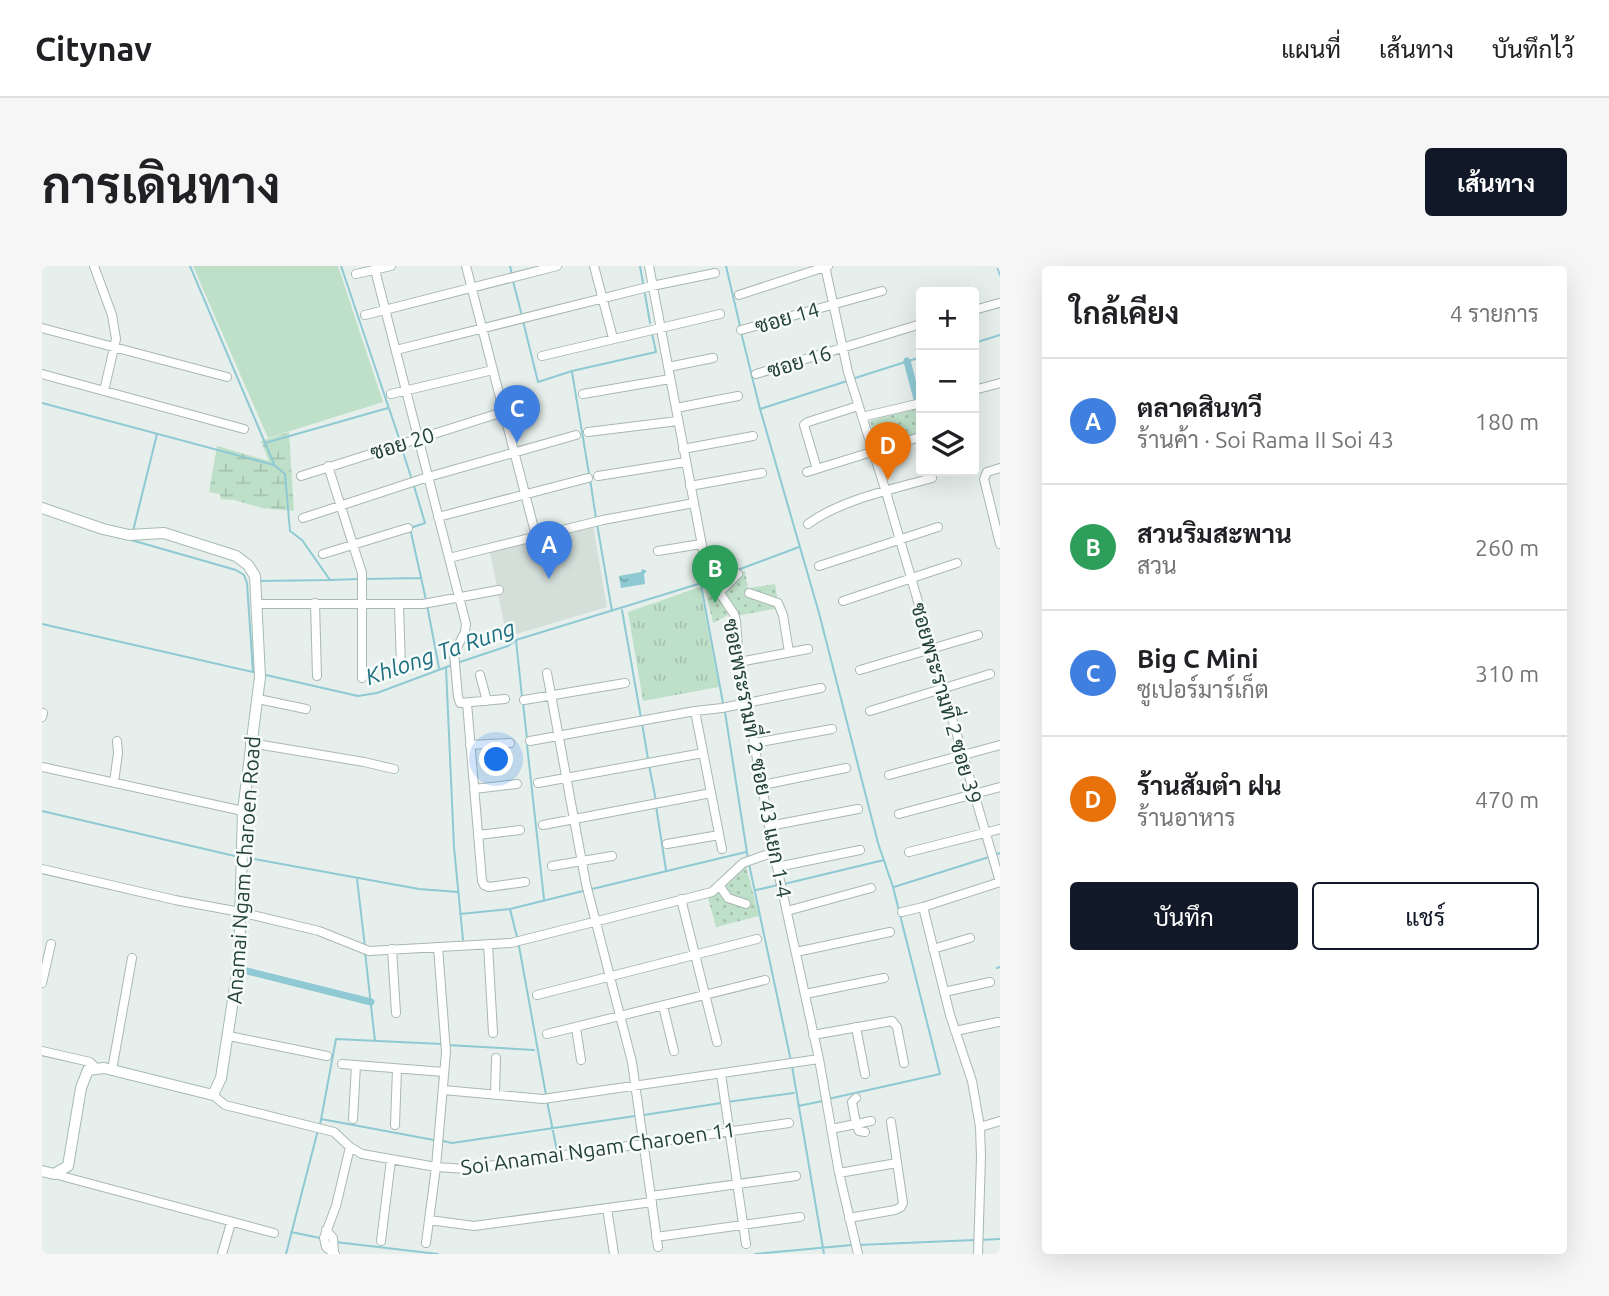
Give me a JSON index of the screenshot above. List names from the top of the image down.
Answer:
{
  "streets": {
    "street": [
      "ซอย 14",
      "ซอย 16",
      "ซอย 20",
      "ซอยพระรามที่ 2 ซอย 39",
      "ซอยพระรามที่ 2 ซอย 43 แยก 1-4",
      "Anamai Ngam Charoen Road",
      "Soi Anamai Ngam Charoen 11"
    ]
  },
  "crossings": [
    ["ซอย 14", "ซอยพระรามที่ 2 ซอย 39"],
    ["ซอย 16", "ซอยพระรามที่ 2 ซอย 39"],
    ["Anamai Ngam Charoen Road", "Soi Anamai Ngam Charoen 11"]
  ],
  "water": ["Khlong Ta Rung"],
  "page": {
    "header": "Citynav",
    "nav": ["แผนที่", "เส้นทาง", "บันทึกไว้"],
    "buttons": [
      "เส้นทาง",
      ["บันทึก", "แชร์"]
    ],
    "title": "การเดินทาง",
    "heading": ["ใกล้เคียง", "4 รายการ"],
    "map_buttons": ["+", "−"],
    "list": [
      {
        "mark": "A",
        "name": "ตลาดสินทวี",
        "note": "ร้านค้า · Soi Rama II Soi 43",
        "value": "180 m"
      },
      {
        "mark": "B",
        "name": "สวนริมสะพาน",
        "note": "สวน",
        "value": "260 m"
      },
      {
        "mark": "C",
        "name": "Big C Mini",
        "note": "ซูเปอร์มาร์เก็ต",
        "value": "310 m"
      },
      {
        "mark": "D",
        "name": "ร้านสัมตำ ฝน",
        "note": "ร้านอาหาร",
        "value": "470 m"
      }
    ],
    "pins": [
      "C",
      "D",
      "A",
      "B"
    ]
  }
}
